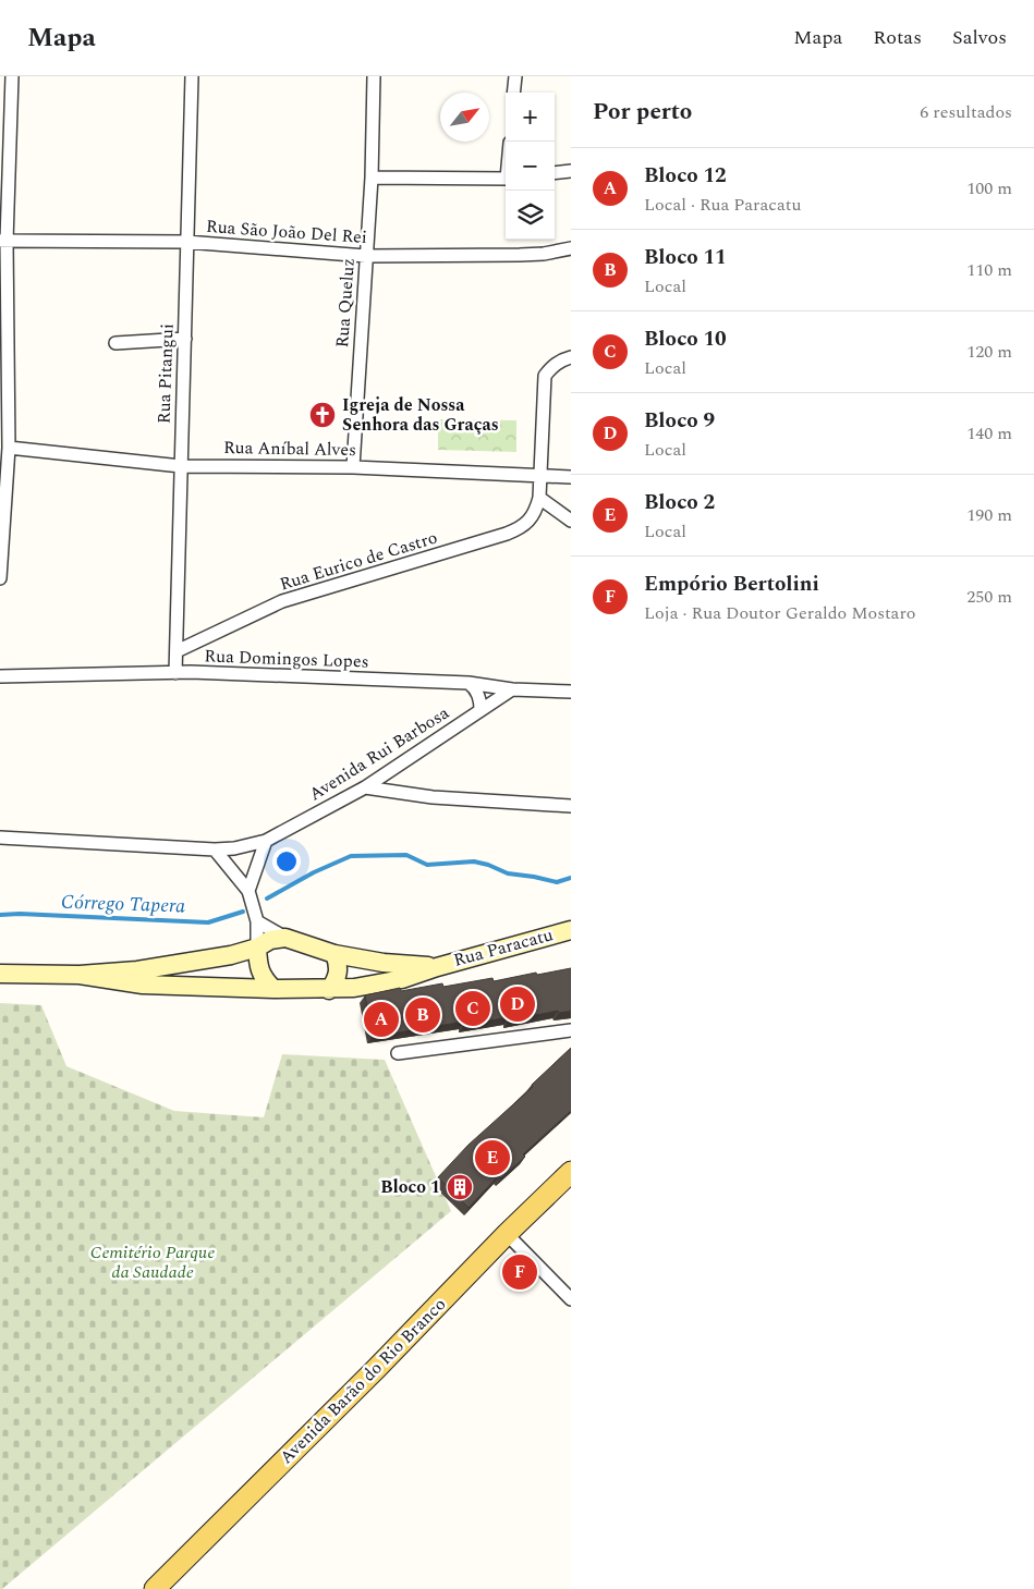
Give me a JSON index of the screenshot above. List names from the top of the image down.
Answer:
{
  "streets": {
    "main road": ["Rua Paracatu", "Avenida Barão do Rio Branco"],
    "street": [
      "Rua São João Del Rei",
      "Rua Queluz",
      "Rua Pitangui",
      "Rua Aníbal Alves",
      "Rua Eurico de Castro",
      "Rua Domingos Lopes",
      "Avenida Rui Barbosa"
    ]
  },
  "crossings": [
    ["Rua São João Del Rei", "Rua Queluz"],
    ["Rua São João Del Rei", "Rua Pitangui"],
    ["Rua Queluz", "Rua Aníbal Alves"],
    ["Rua Pitangui", "Rua Aníbal Alves"],
    ["Rua Pitangui", "Rua Eurico de Castro"],
    ["Rua Pitangui", "Rua Domingos Lopes"],
    ["Rua Domingos Lopes", "Avenida Rui Barbosa"]
  ],
  "water": ["Córrego Tapera"],
  "parks": ["Cemitério Parque da Saudade"],
  "places": {
    "church": ["Igreja de Nossa Senhora das Graças"],
    "building": ["Bloco 1"]
  },
  "north": "top right",
  "page": {
    "header": "Mapa",
    "nav": ["Mapa", "Rotas", "Salvos"],
    "heading": ["Por perto", "6 resultados"],
    "map_buttons": ["+", "−"],
    "list": [
      {
        "mark": "A",
        "name": "Bloco 12",
        "note": "Local · Rua Paracatu",
        "value": "100 m"
      },
      {
        "mark": "B",
        "name": "Bloco 11",
        "note": "Local",
        "value": "110 m"
      },
      {
        "mark": "C",
        "name": "Bloco 10",
        "note": "Local",
        "value": "120 m"
      },
      {
        "mark": "D",
        "name": "Bloco 9",
        "note": "Local",
        "value": "140 m"
      },
      {
        "mark": "E",
        "name": "Bloco 2",
        "note": "Local",
        "value": "190 m"
      },
      {
        "mark": "F",
        "name": "Empório Bertolini",
        "note": "Loja · Rua Doutor Geraldo Mostaro",
        "value": "250 m"
      }
    ],
    "pins": [
      "D",
      "C",
      "B",
      "A",
      "E",
      "F"
    ]
  }
}
